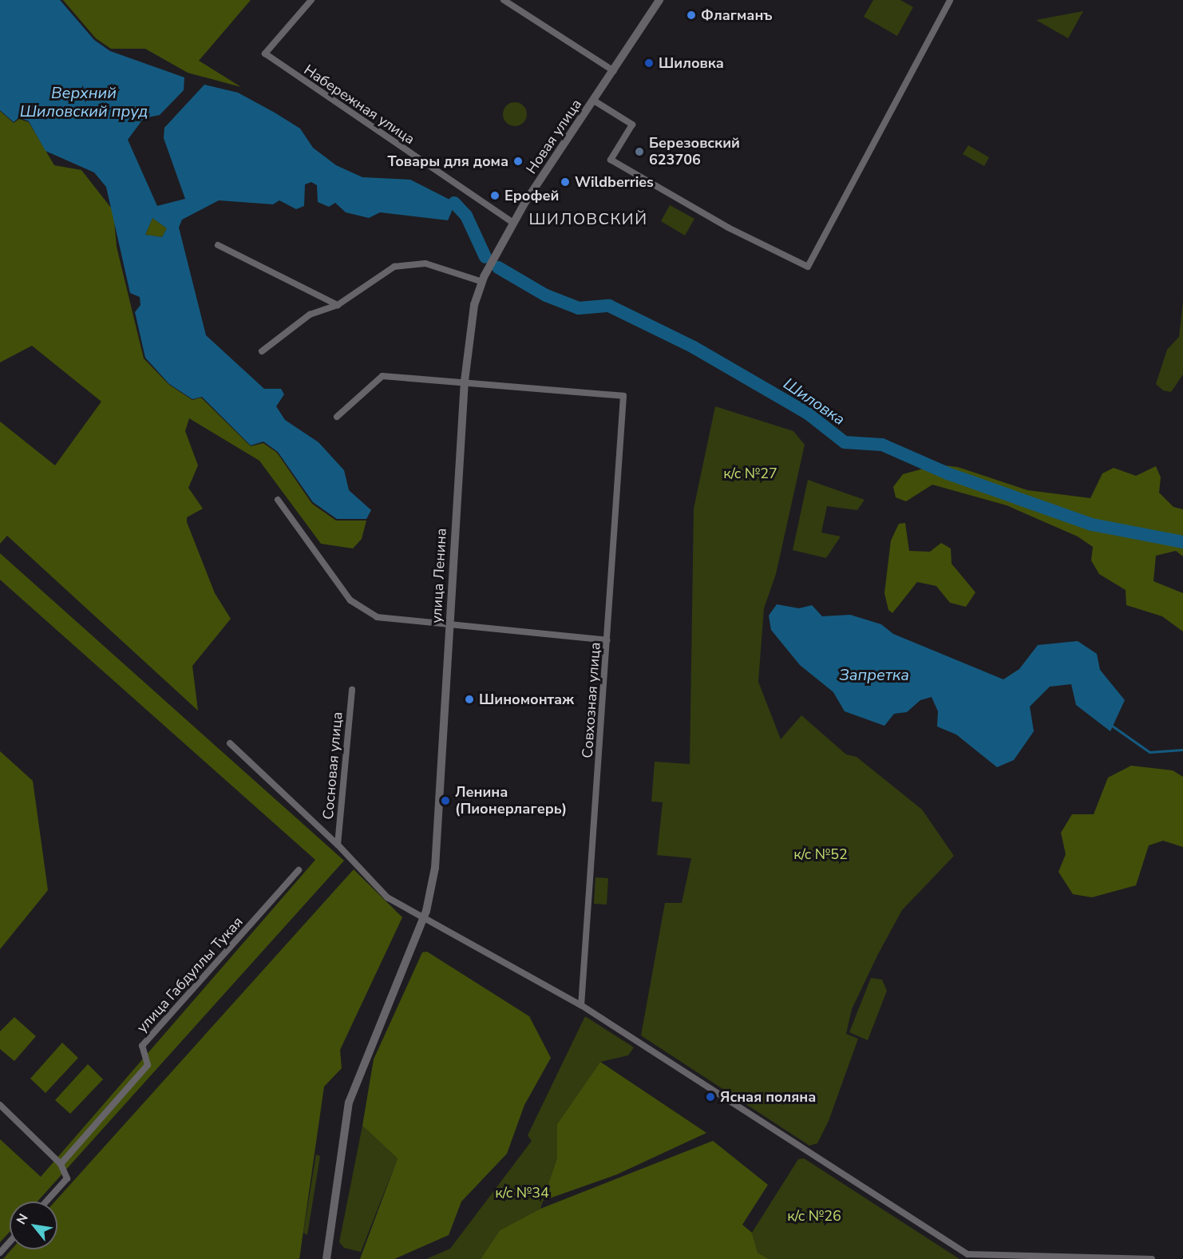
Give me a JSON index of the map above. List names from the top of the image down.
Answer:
{
  "streets": {
    "street": [
      "Набережная улица",
      "Новая улица",
      "улица Ленина",
      "Совхозная улица",
      "Сосновая улица",
      "улица Габдуллы Тукая"
    ]
  },
  "crossings": [
    ["Набережная улица", "Новая улица"],
    ["Новая улица", "улица Ленина"],
    ["улица Ленина", "Совхозная улица"]
  ],
  "districts": ["ШИЛОВСКИЙ"],
  "water": ["Верхний Шиловский пруд", "Шиловка", "Запретка"],
  "parks": [
    "к/с №27",
    "к/с №52",
    "к/с №34",
    "к/с №26"
  ],
  "places": [
    "Флагманъ",
    "Шиловка",
    "Березовский 623706",
    "Товары для дома",
    "Wildberries",
    "Ерофей",
    "Шиномонтаж",
    "Ленина (Пионерлагерь)",
    "Ясная поляна"
  ],
  "north": "top left"
}
